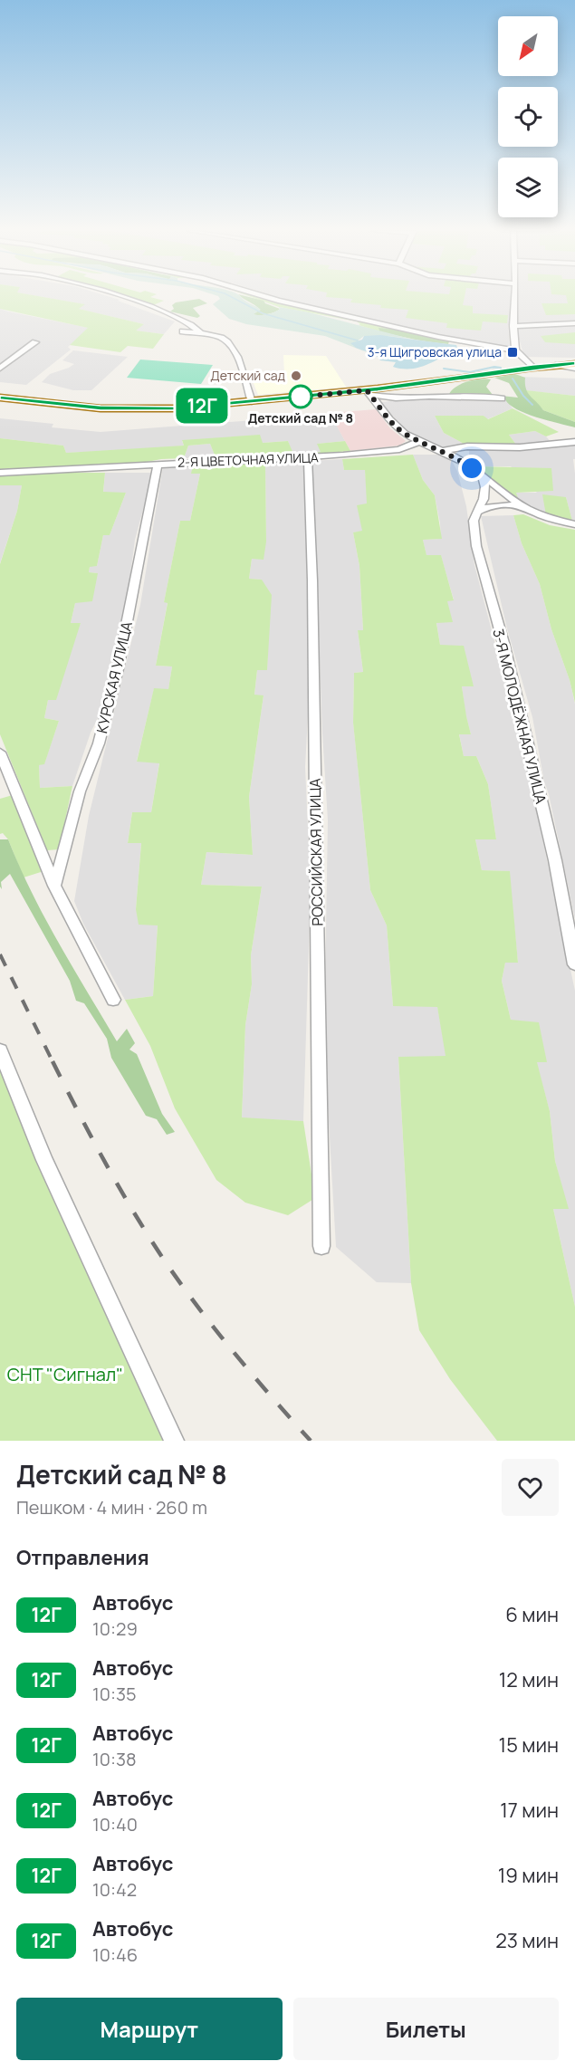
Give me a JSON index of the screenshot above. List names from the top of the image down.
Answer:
{
  "streets": {
    "street": [
      "2-Я ЦВЕТОЧНАЯ УЛИЦА",
      "КУРСКАЯ УЛИЦА",
      "3-Я МОЛОДЁЖНАЯ УЛИЦА",
      "РОССИЙСКАЯ УЛИЦА"
    ]
  },
  "crossings": [
    ["2-Я ЦВЕТОЧНАЯ УЛИЦА", "КУРСКАЯ УЛИЦА"],
    ["2-Я ЦВЕТОЧНАЯ УЛИЦА", "РОССИЙСКАЯ УЛИЦА"]
  ],
  "parks": ["СНТ \"Сигнал\""],
  "places": {
    "transit": ["3-я Щигровская улица"],
    "other": ["Детский сад", "Детский сад № 8"]
  },
  "lines": ["bus line 12Г"],
  "north": "bottom left",
  "page": {
    "on_map": "12Г",
    "heading": [
      ["Детский сад № 8", "Пешком · 4 мин · 260 m"],
      "Отправления"
    ],
    "list": [
      {
        "mark": "12Г",
        "name": "Автобус",
        "note": "10:29",
        "value": "6 мин"
      },
      {
        "mark": "12Г",
        "name": "Автобус",
        "note": "10:35",
        "value": "12 мин"
      },
      {
        "mark": "12Г",
        "name": "Автобус",
        "note": "10:38",
        "value": "15 мин"
      },
      {
        "mark": "12Г",
        "name": "Автобус",
        "note": "10:40",
        "value": "17 мин"
      },
      {
        "mark": "12Г",
        "name": "Автобус",
        "note": "10:42",
        "value": "19 мин"
      },
      {
        "mark": "12Г",
        "name": "Автобус",
        "note": "10:46",
        "value": "23 мин"
      }
    ],
    "buttons": ["Маршрут", "Билеты"]
  }
}
